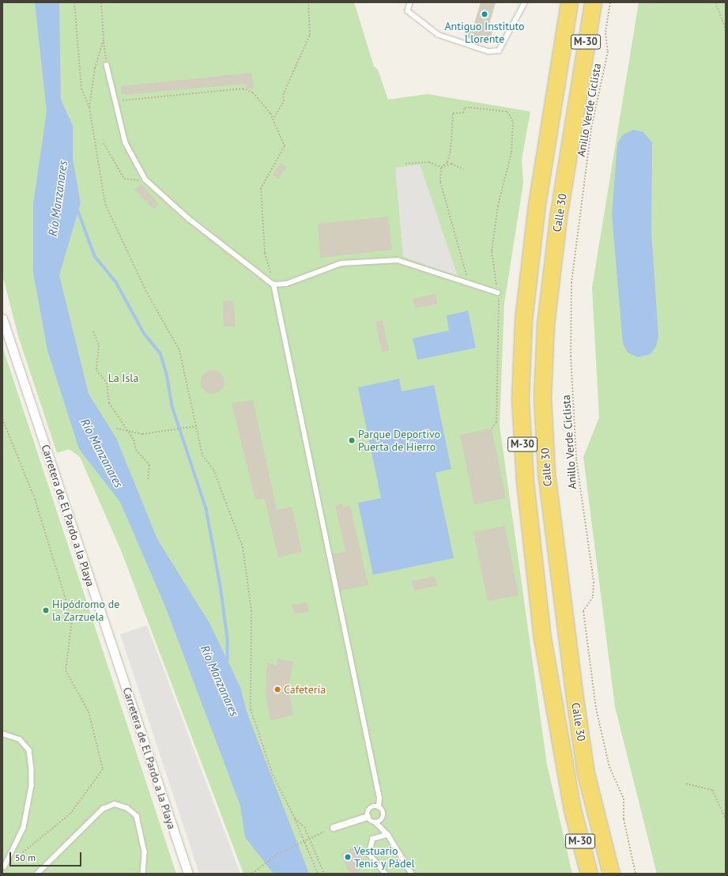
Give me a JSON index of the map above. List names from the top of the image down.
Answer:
{
  "streets": {
    "highway": ["M-30", "Calle 30"],
    "street": ["Carretera de El Pardo a la Playa"],
    "path": ["Anillo Verde Ciclista"]
  },
  "water": ["Río Manzanares"],
  "parks": ["La Isla"],
  "places": [
    "Antiguo Instituto Llorente",
    "Parque Deportivo Puerta de Hierro",
    "Hipódromo de la Zarzuela",
    "Cafetería",
    "Vestuario Tenis y Pádel"
  ],
  "scale_bar": "50 m"
}
